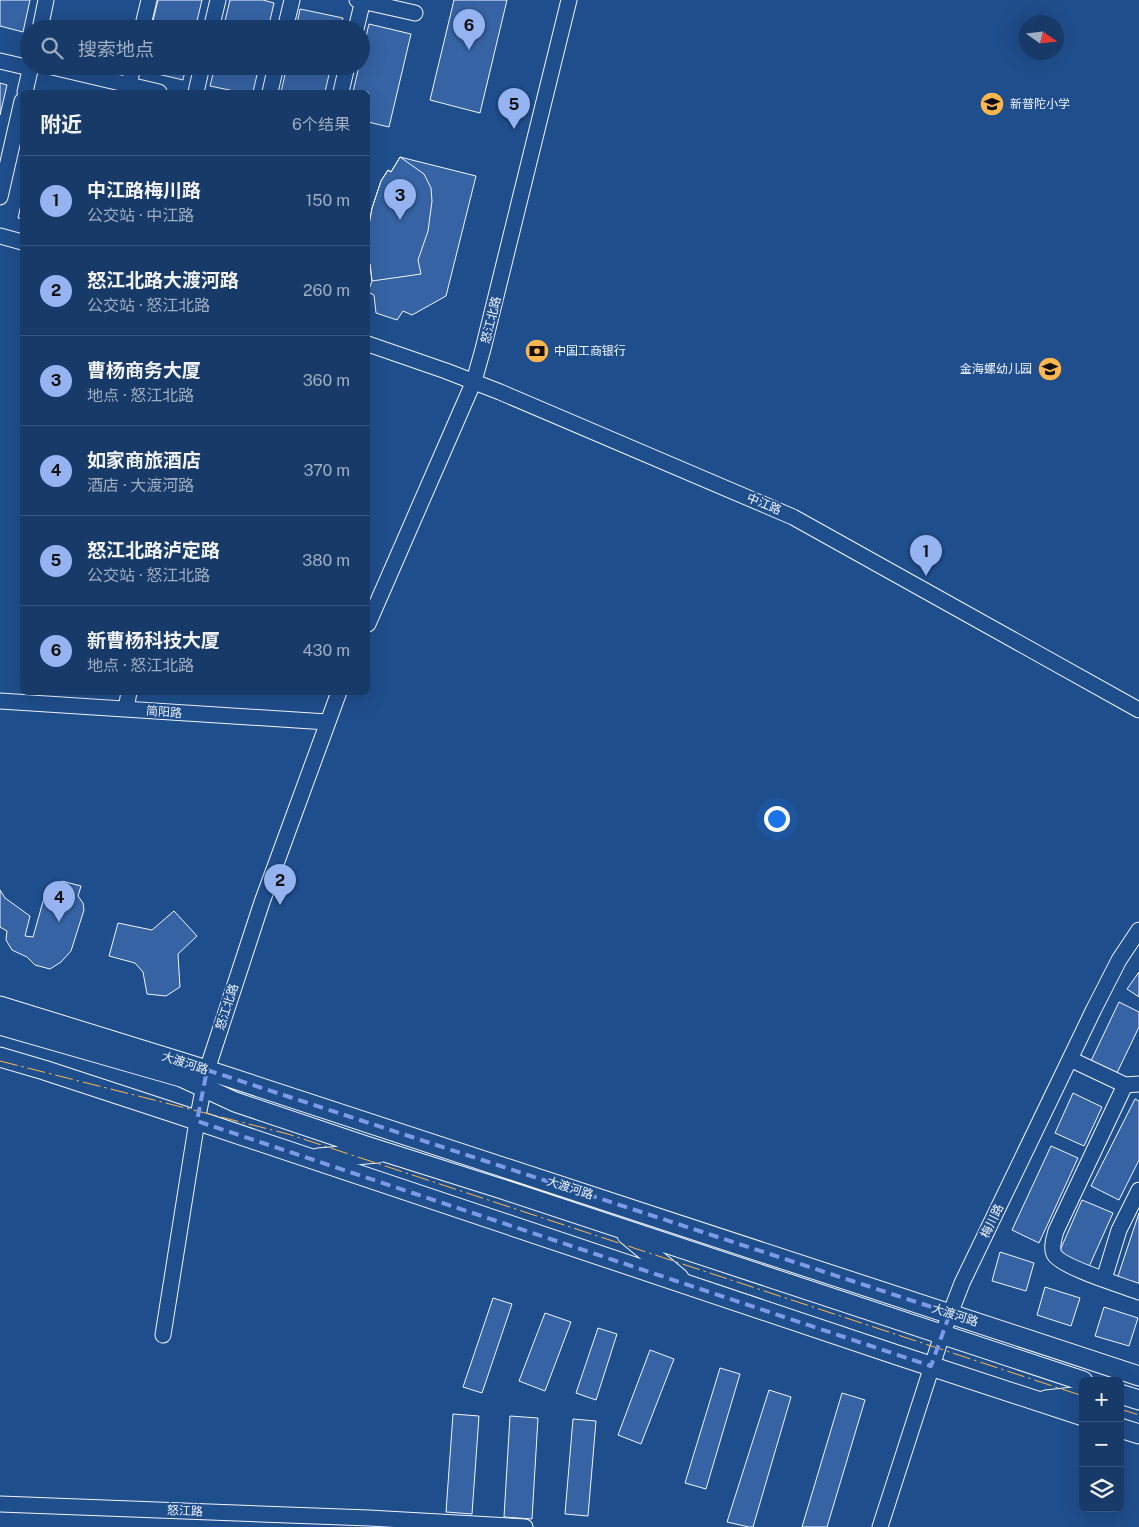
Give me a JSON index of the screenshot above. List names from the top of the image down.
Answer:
{
  "streets": {
    "main road": ["大渡河路"],
    "street": [
      "怒江北路",
      "中江路",
      "简阳路",
      "梅川路",
      "怒江路"
    ]
  },
  "crossings": [
    ["怒江北路", "中江路"],
    ["怒江北路", "简阳路"],
    ["怒江北路", "大渡河路"],
    ["大渡河路", "梅川路"]
  ],
  "places": {
    "school or university": ["新普陀小学", "金海螺幼儿园"],
    "bank": ["中国工商银行"]
  },
  "north": "right",
  "page": {
    "pins": [
      "6",
      "5",
      "3",
      "1",
      "2",
      "4"
    ],
    "search": "搜索地点",
    "heading": ["附近", "6个结果"],
    "list": [
      {
        "mark": "1",
        "name": "中江路梅川路",
        "note": "公交站 · 中江路",
        "value": "150 m"
      },
      {
        "mark": "2",
        "name": "怒江北路大渡河路",
        "note": "公交站 · 怒江北路",
        "value": "260 m"
      },
      {
        "mark": "3",
        "name": "曹杨商务大厦",
        "note": "地点 · 怒江北路",
        "value": "360 m"
      },
      {
        "mark": "4",
        "name": "如家商旅酒店",
        "note": "酒店 · 大渡河路",
        "value": "370 m"
      },
      {
        "mark": "5",
        "name": "怒江北路泸定路",
        "note": "公交站 · 怒江北路",
        "value": "380 m"
      },
      {
        "mark": "6",
        "name": "新曹杨科技大厦",
        "note": "地点 · 怒江北路",
        "value": "430 m"
      }
    ],
    "map_buttons": ["+", "−"]
  }
}
